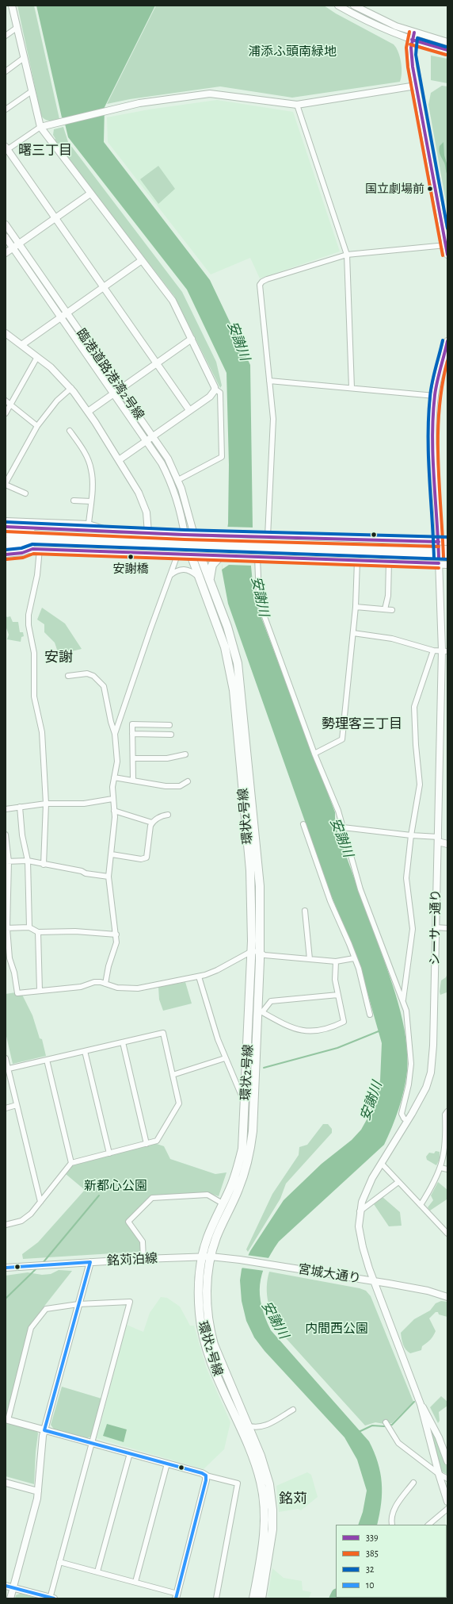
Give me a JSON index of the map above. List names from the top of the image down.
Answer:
{
  "streets": {
    "main road": ["環状2号線"],
    "street": [
      "臨港道路港湾2号線",
      "シーサー通り",
      "銘苅泊線",
      "宮城大通り"
    ]
  },
  "crossings": [
    ["臨港道路港湾2号線", "環状2号線"],
    ["環状2号線", "銘苅泊線"],
    ["環状2号線", "宮城大通り"],
    ["シーサー通り", "宮城大通り"],
    ["銘苅泊線", "宮城大通り"]
  ],
  "districts": [
    "曙三丁目",
    "安謝",
    "勢理客三丁目",
    "銘苅"
  ],
  "water": ["安謝川"],
  "parks": ["浦添ふ頭南緑地", "新都心公園", "内間西公園"],
  "places": ["国立劇場前", "安謝橋"],
  "lines": [
    "transit line 385",
    "transit line 339",
    "transit line 32",
    "transit line 10"
  ],
  "legend": [
    "339",
    "385",
    "32",
    "10"
  ]
}
